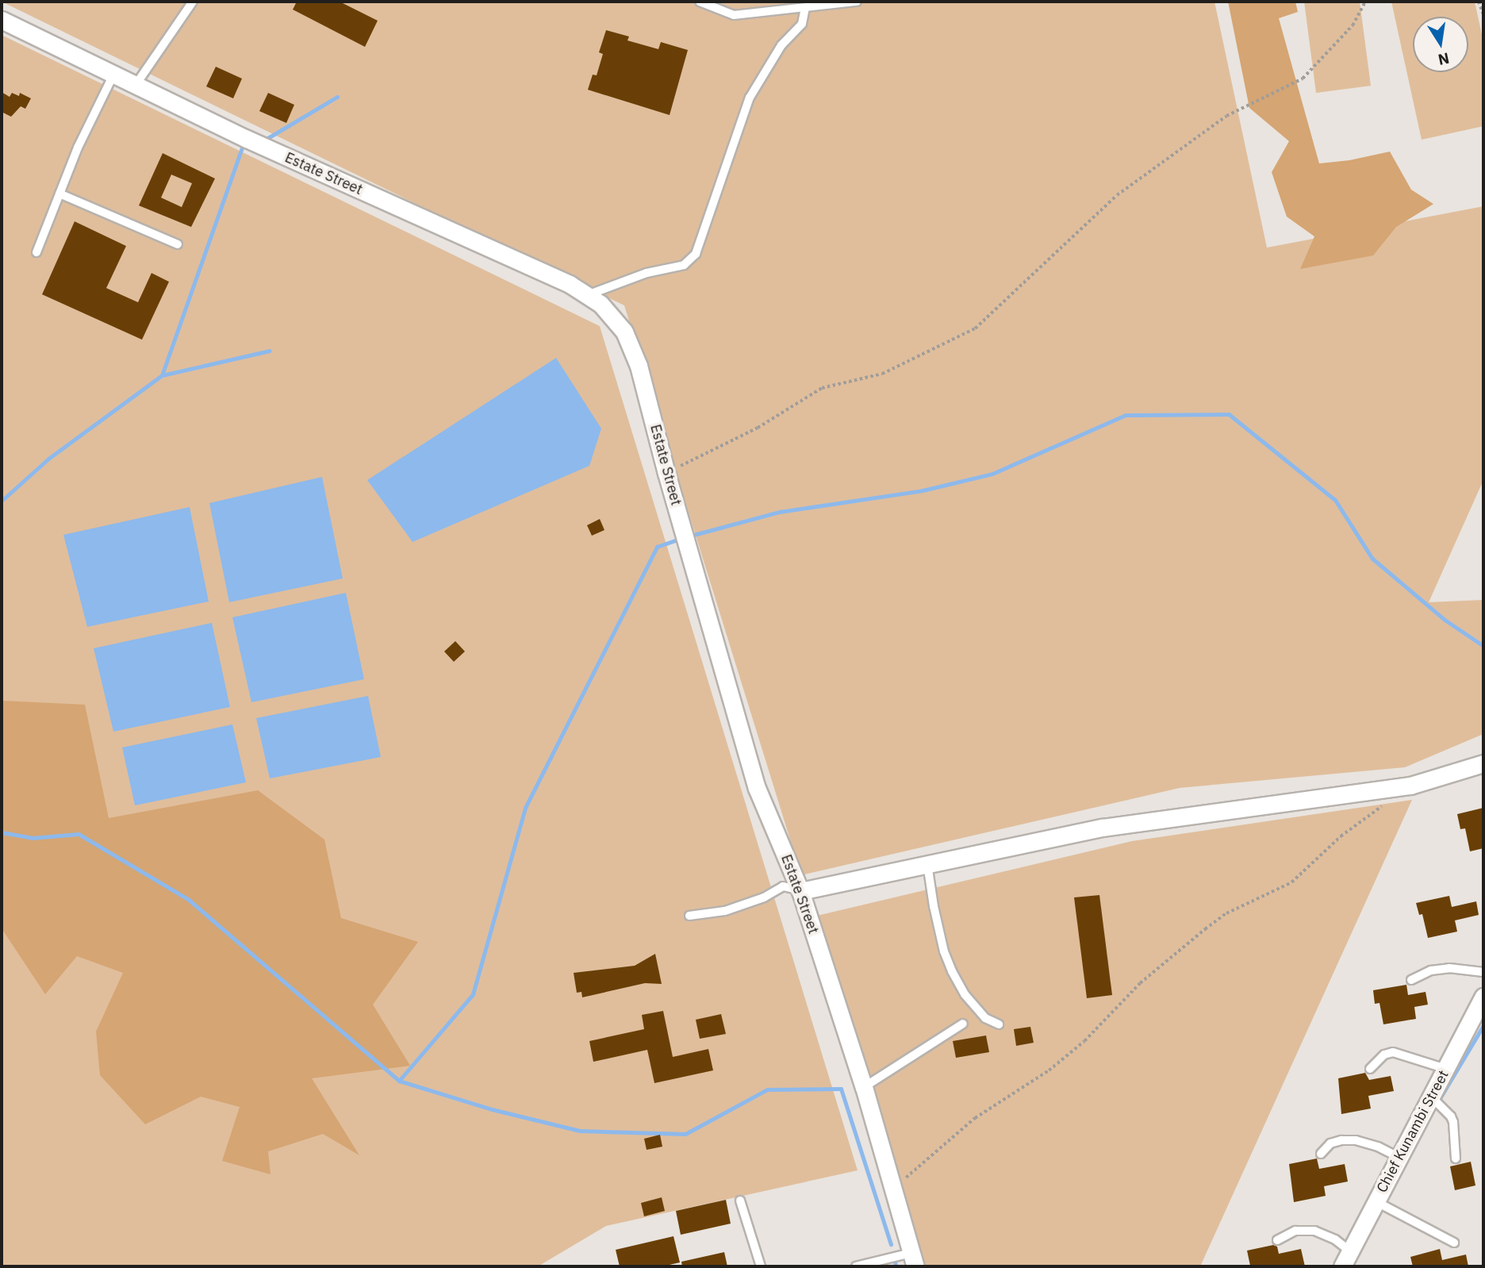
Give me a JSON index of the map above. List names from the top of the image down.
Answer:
{
  "streets": {
    "street": ["Estate Street", "Chief Kunambi Street"]
  },
  "north": "bottom"
}
